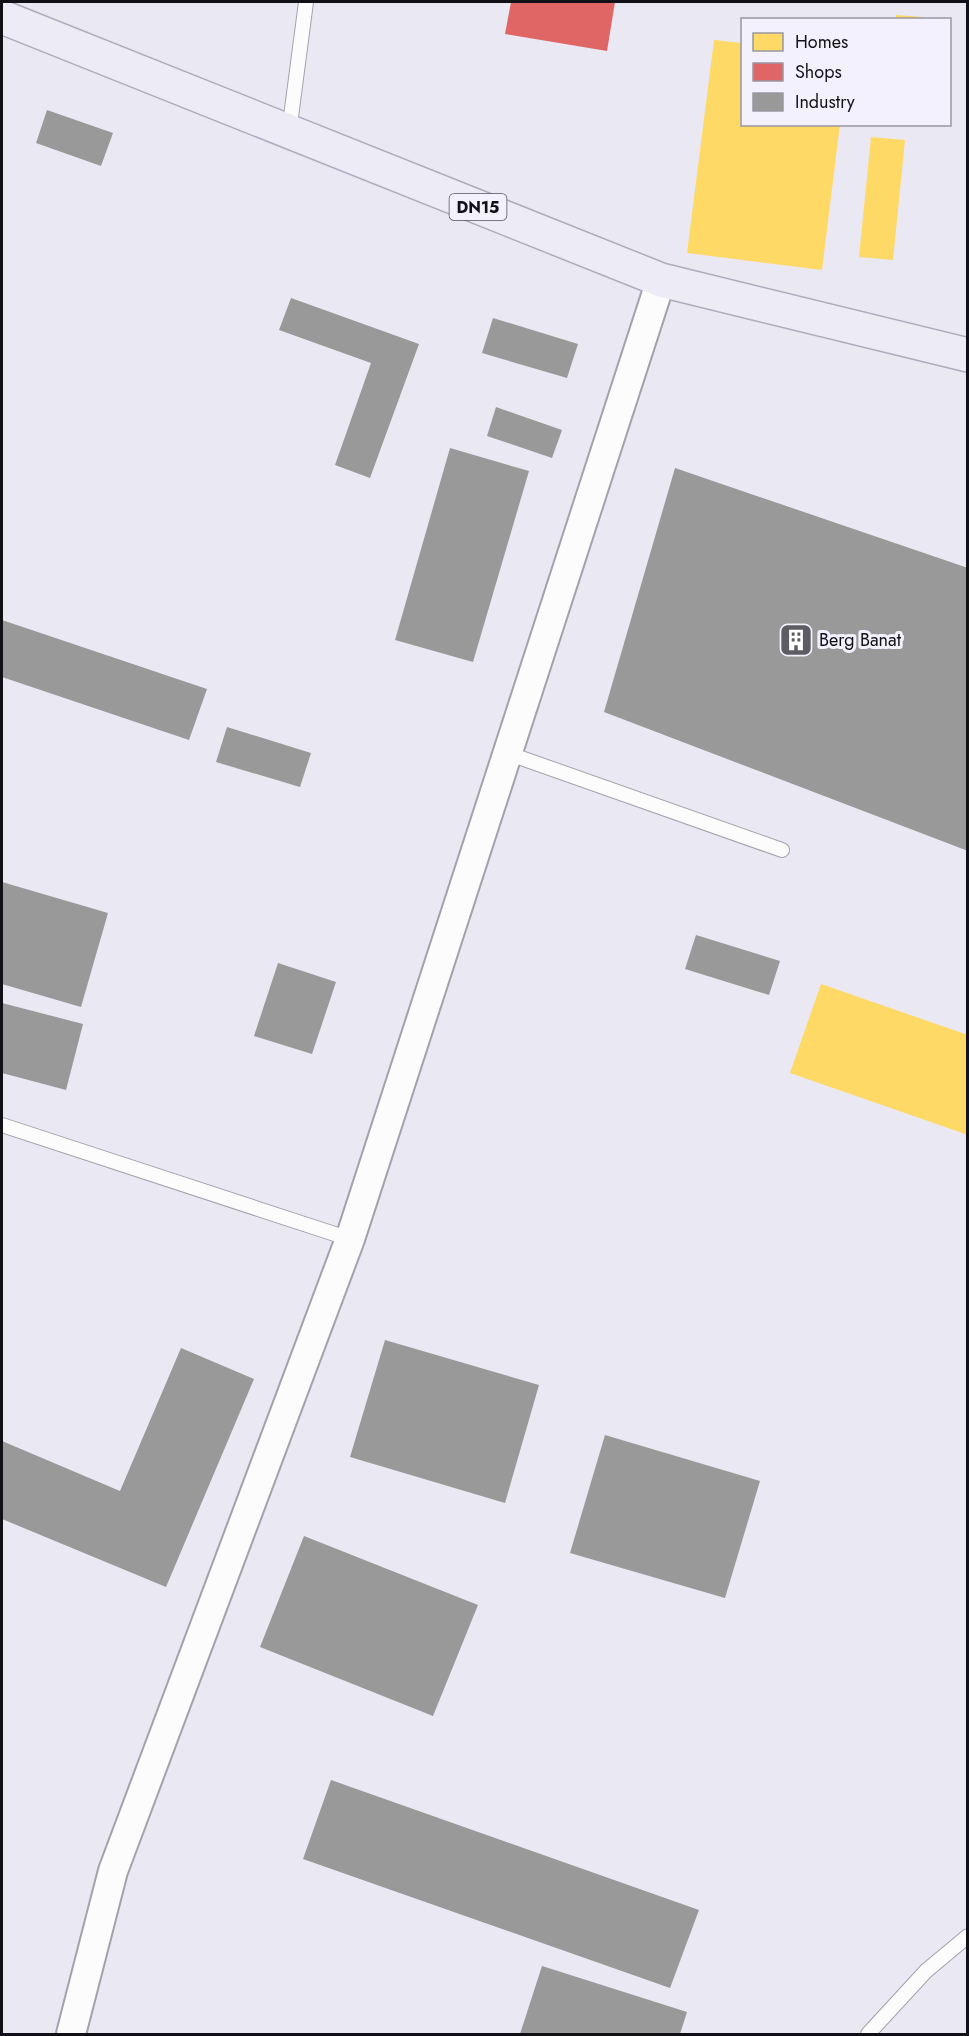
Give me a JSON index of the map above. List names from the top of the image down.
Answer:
{
  "streets": {
    "main road": ["DN15"]
  },
  "places": {
    "building": ["Berg Banat"]
  },
  "legend": ["Homes", "Shops", "Industry"]
}
